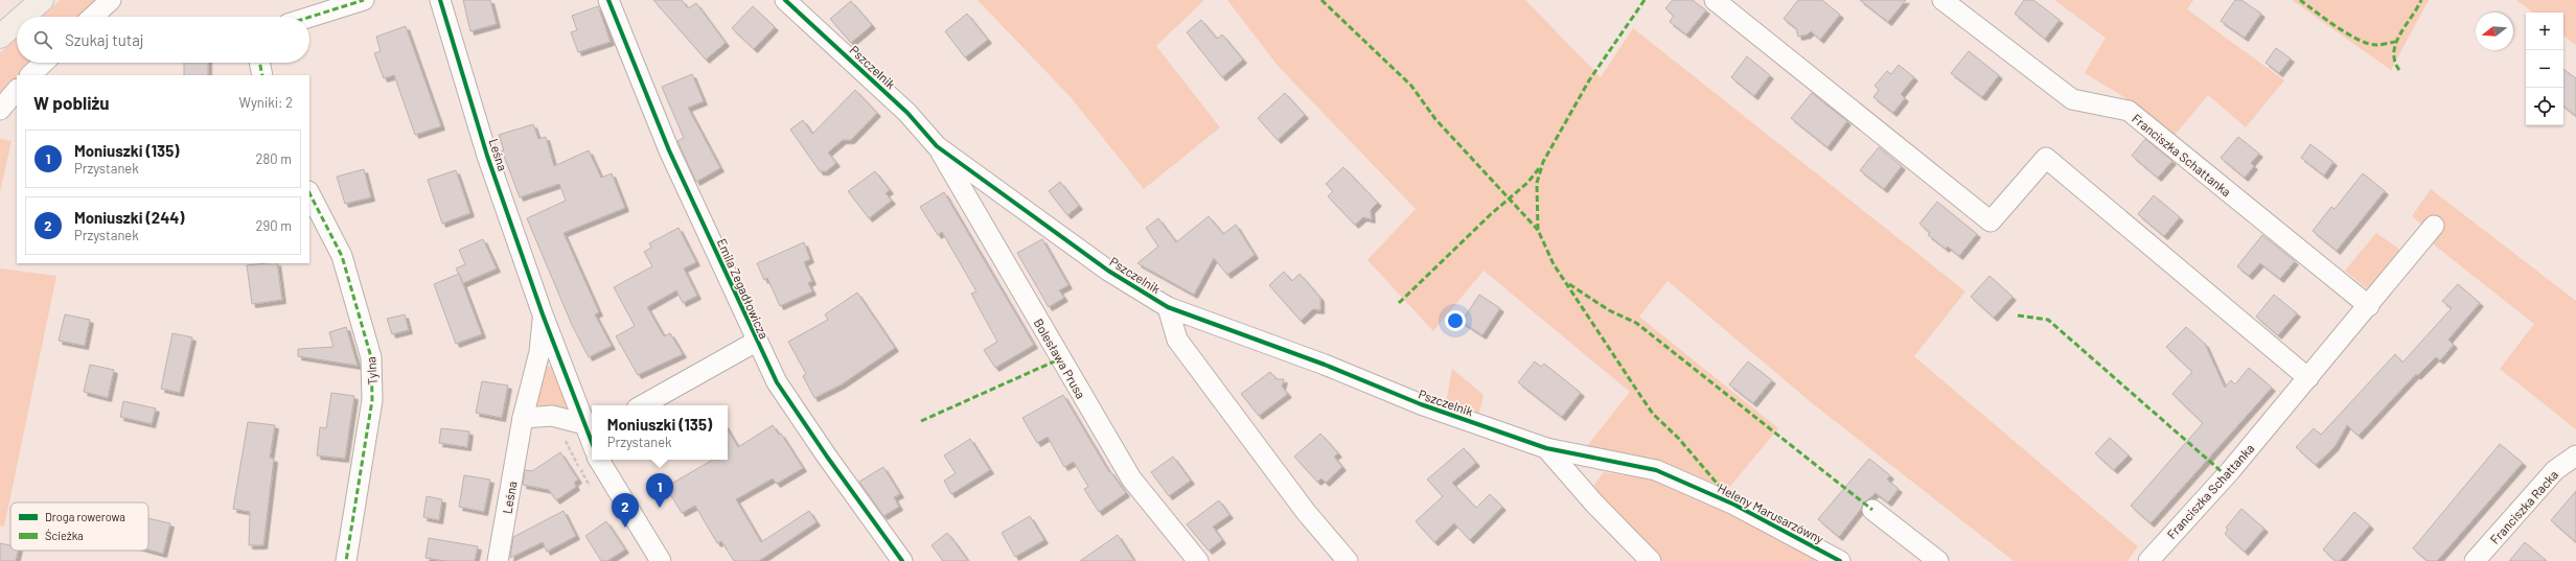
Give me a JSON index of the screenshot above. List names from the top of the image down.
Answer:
{
  "streets": {
    "street": [
      "Pszczelnik",
      "Leśna",
      "Franciszka Schattanka",
      "Emila Zegadłowicza",
      "Bolesława Prusa",
      "Tylna",
      "Franciszka Racka",
      "Heleny Marusarzówny"
    ]
  },
  "crossings": [
    ["Pszczelnik", "Bolesława Prusa"],
    ["Pszczelnik", "Heleny Marusarzówny"]
  ],
  "legend": ["Droga rowerowa", "Ścieżka"],
  "north": "left",
  "page": {
    "map_buttons": ["+", "−"],
    "search": "Szukaj tutaj",
    "heading": ["W pobliżu", "Wyniki: 2"],
    "list": [
      {
        "mark": "1",
        "name": "Moniuszki (135)",
        "note": "Przystanek",
        "value": "280 m"
      },
      {
        "mark": "2",
        "name": "Moniuszki (244)",
        "note": "Przystanek",
        "value": "290 m"
      }
    ],
    "popup": ["Moniuszki (135)", "Przystanek"],
    "pins": ["1", "2"]
  }
}
